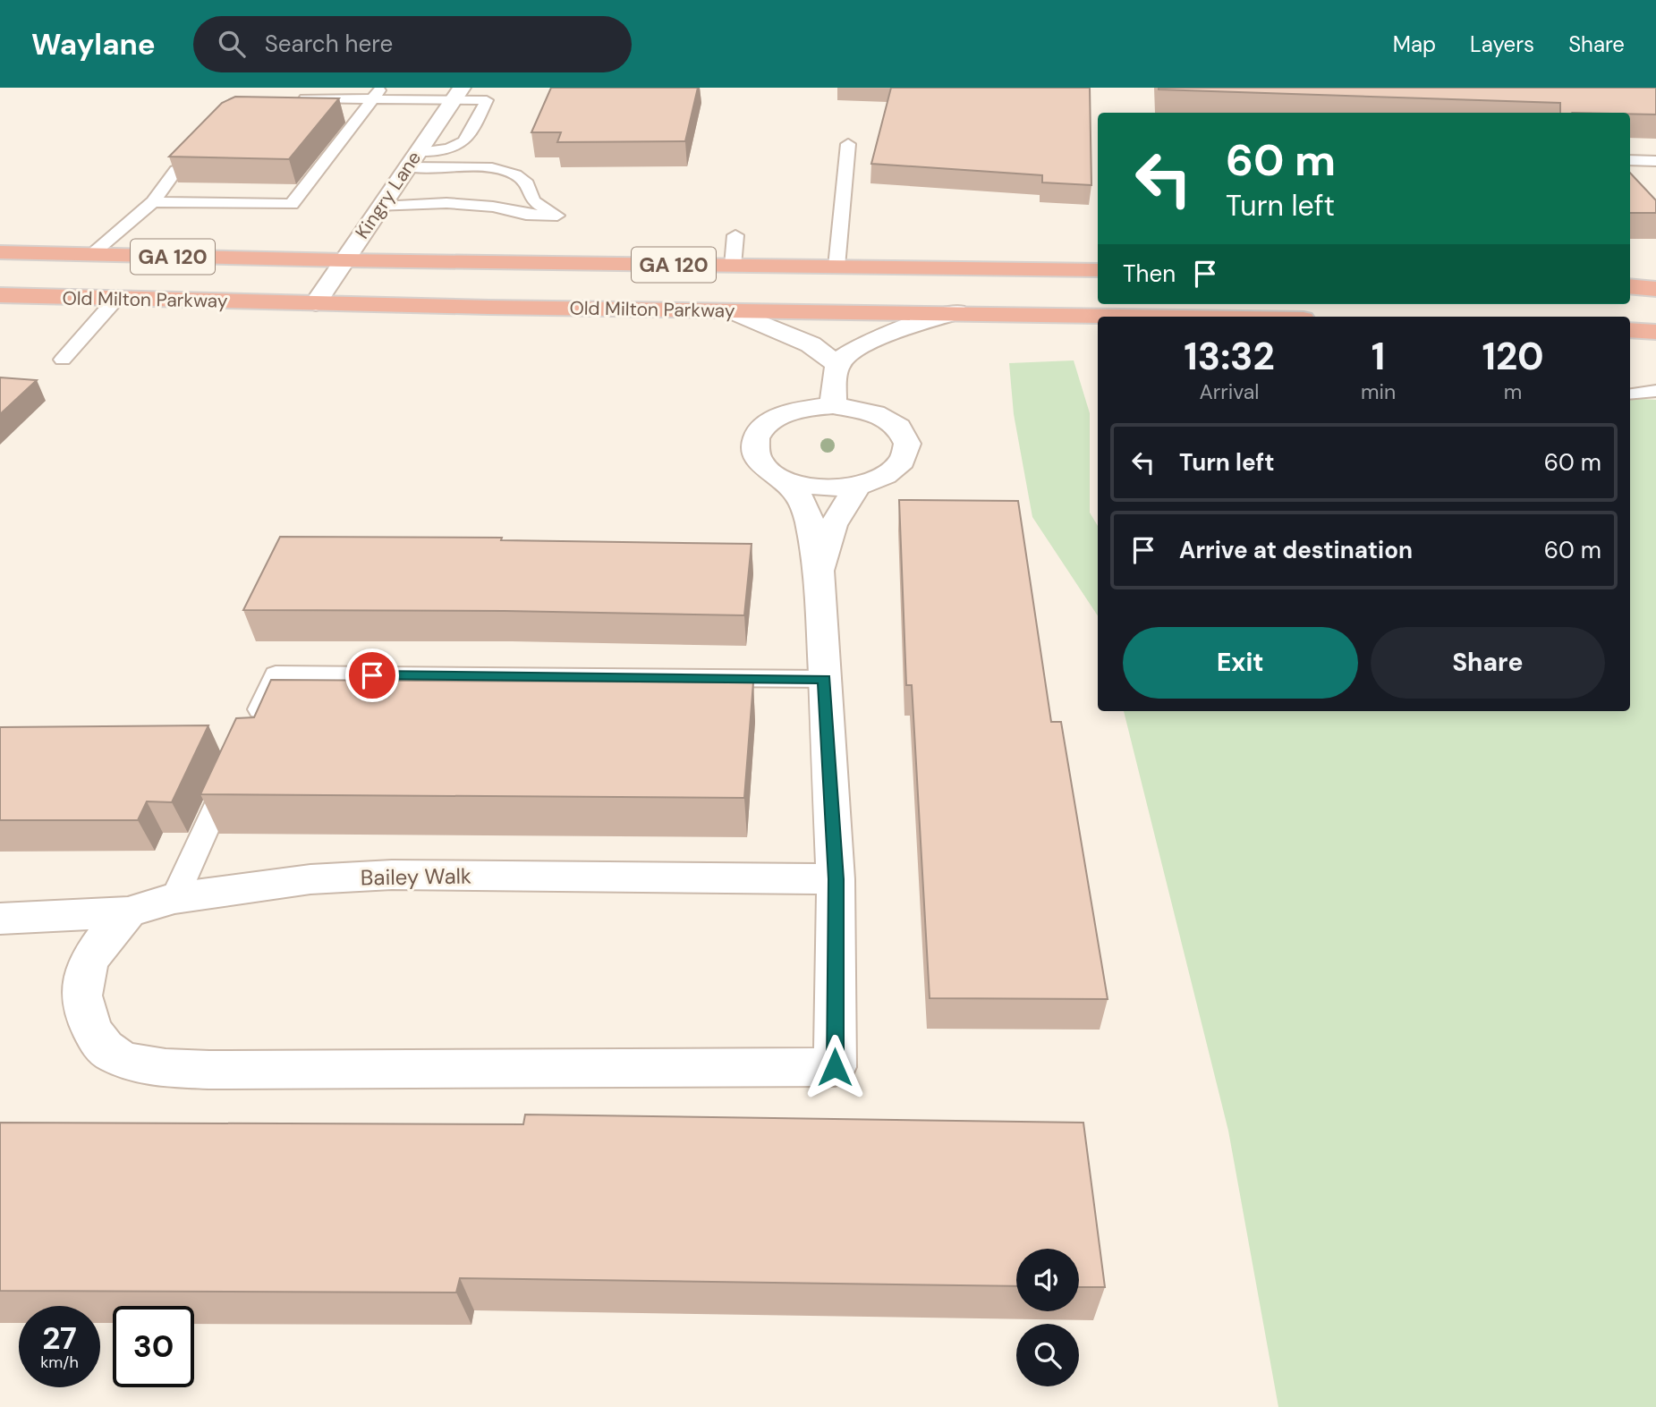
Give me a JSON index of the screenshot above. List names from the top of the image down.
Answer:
{
  "streets": {
    "highway": ["GA 120", "Old Milton Parkway"],
    "street": ["Kingry Lane", "Bailey Walk"]
  },
  "crossings": [
    ["Kingry Lane", "Old Milton Parkway"]
  ],
  "page": {
    "header": "Waylane",
    "search": "Search here",
    "nav": ["Map", "Layers", "Share"],
    "turn": ["60 m", "Turn left"],
    "then": "Then",
    "eta": [
      "13:32",
      "Arrival",
      "1",
      "min",
      "120",
      "m"
    ],
    "list": [
      {
        "name": "Turn left",
        "value": "60 m"
      },
      {
        "name": "Arrive at destination",
        "value": "60 m"
      }
    ],
    "buttons": ["Exit", "Share"],
    "speed": "27 km/h",
    "limit": "30"
  }
}
